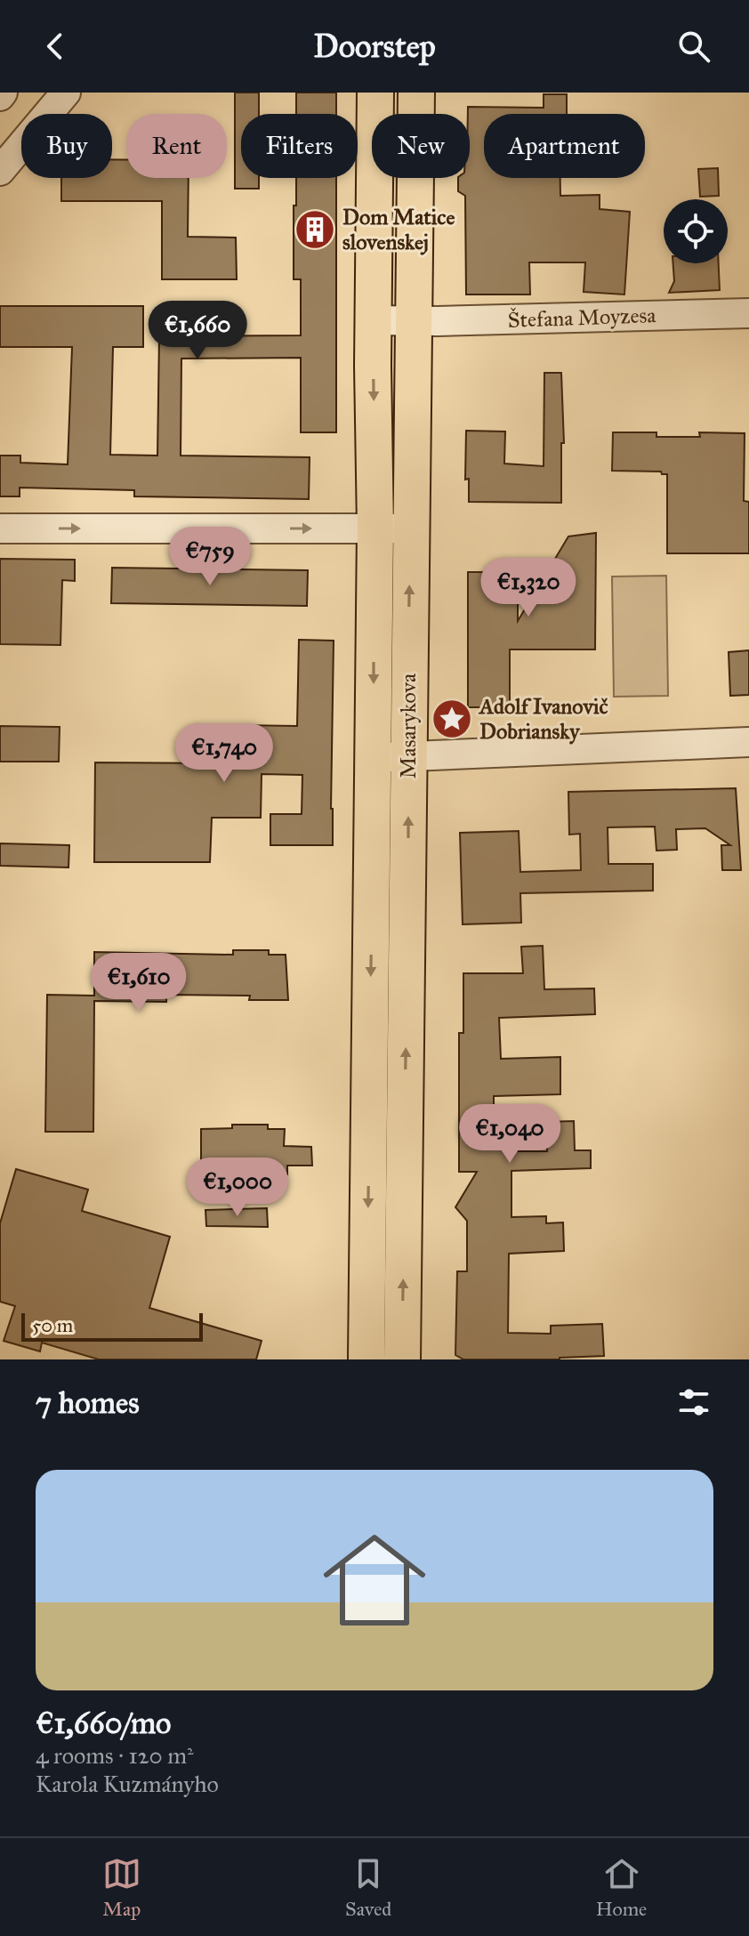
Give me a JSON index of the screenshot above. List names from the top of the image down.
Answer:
{
  "streets": {
    "main road": ["Masarykova"],
    "street": ["Štefana Moyzesa"]
  },
  "crossings": [
    ["Štefana Moyzesa", "Masarykova"]
  ],
  "places": {
    "building": ["Dom Matice slovenskej"],
    "place": ["Adolf Ivanovič Dobriansky"]
  },
  "scale_bar": "50 m",
  "page": {
    "header": "Doorstep",
    "chip": [
      "Buy",
      "Rent",
      "Filters",
      "New",
      "Apartment"
    ],
    "price": [
      "€1,660",
      "€759",
      "€1,320",
      "€1,740",
      "€1,610",
      "€1,040",
      "€1,000"
    ],
    "scale": "50 m",
    "heading": "7 homes",
    "list": [
      {
        "name": "€1,660/mo",
        "note": "4 rooms · 120 m² · Karola Kuzmányho"
      }
    ],
    "tabs": ["Map", "Saved", "Home"]
  }
}
